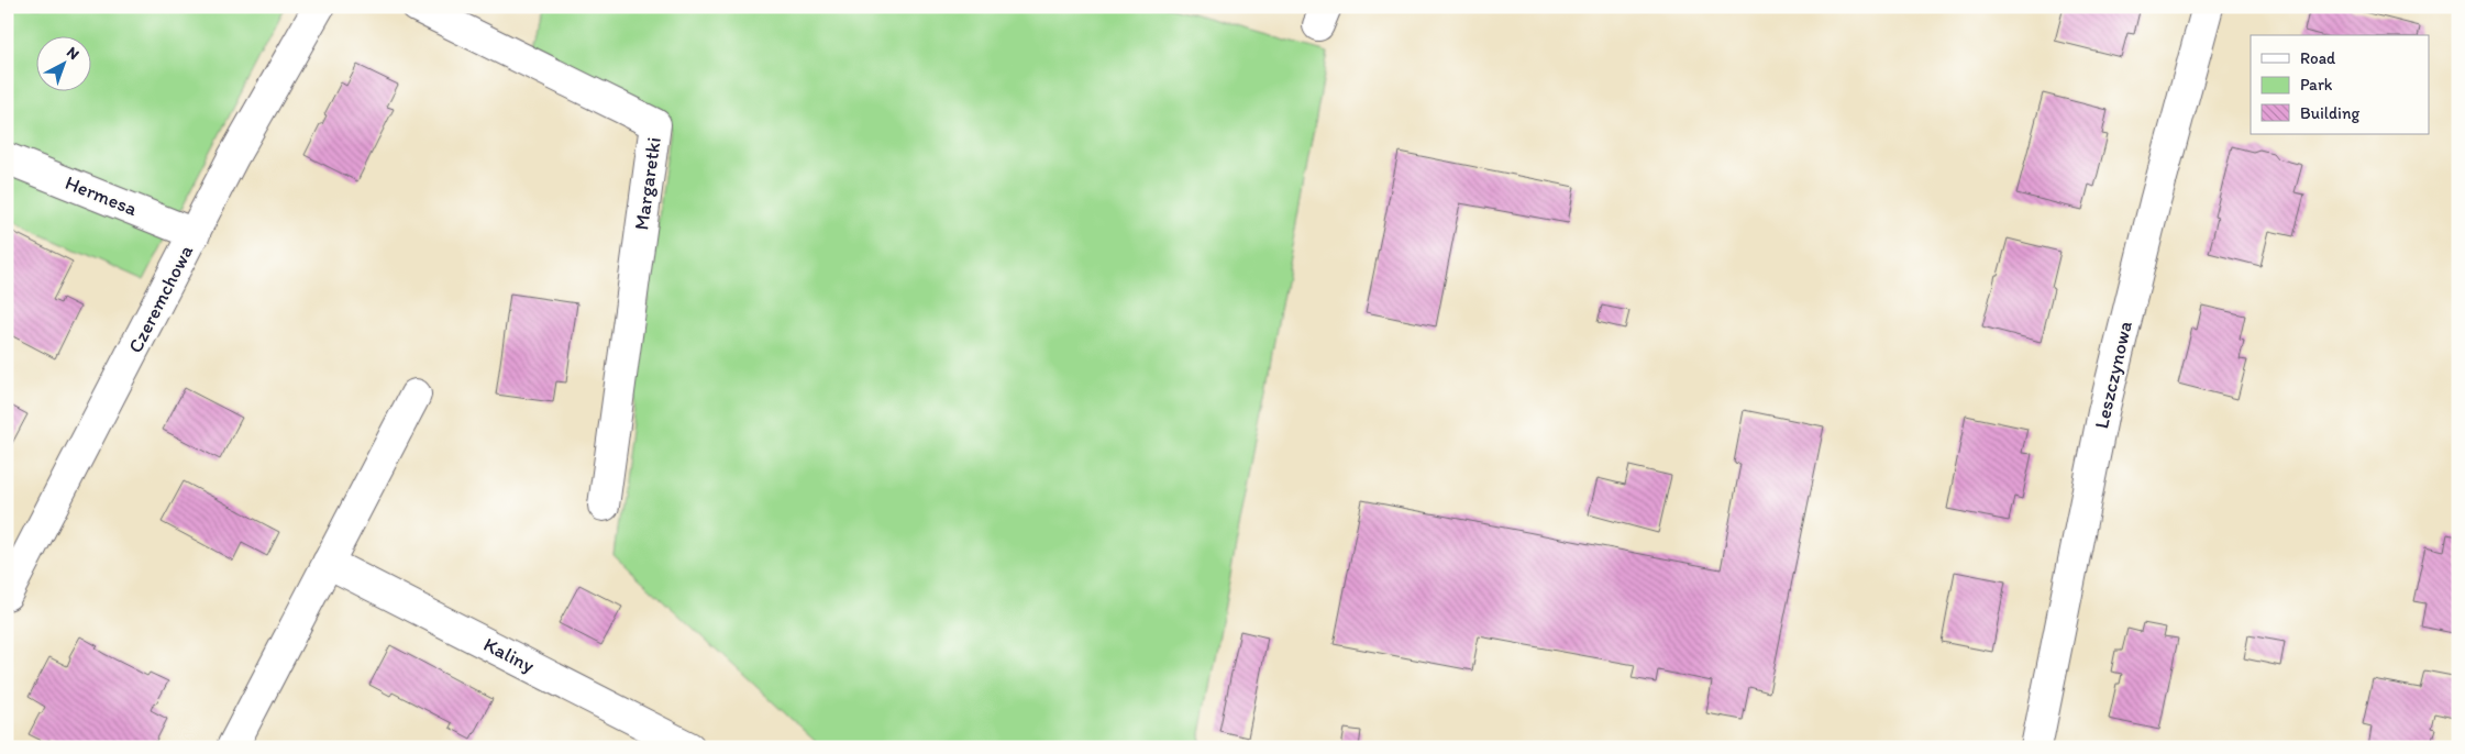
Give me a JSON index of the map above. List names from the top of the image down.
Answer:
{
  "streets": {
    "street": [
      "Margaretki",
      "Hermesa",
      "Czeremchowa",
      "Leszczynowa",
      "Kaliny"
    ]
  },
  "crossings": [
    ["Hermesa", "Czeremchowa"]
  ],
  "legend": ["Road", "Park", "Building"],
  "north": "top right"
}
